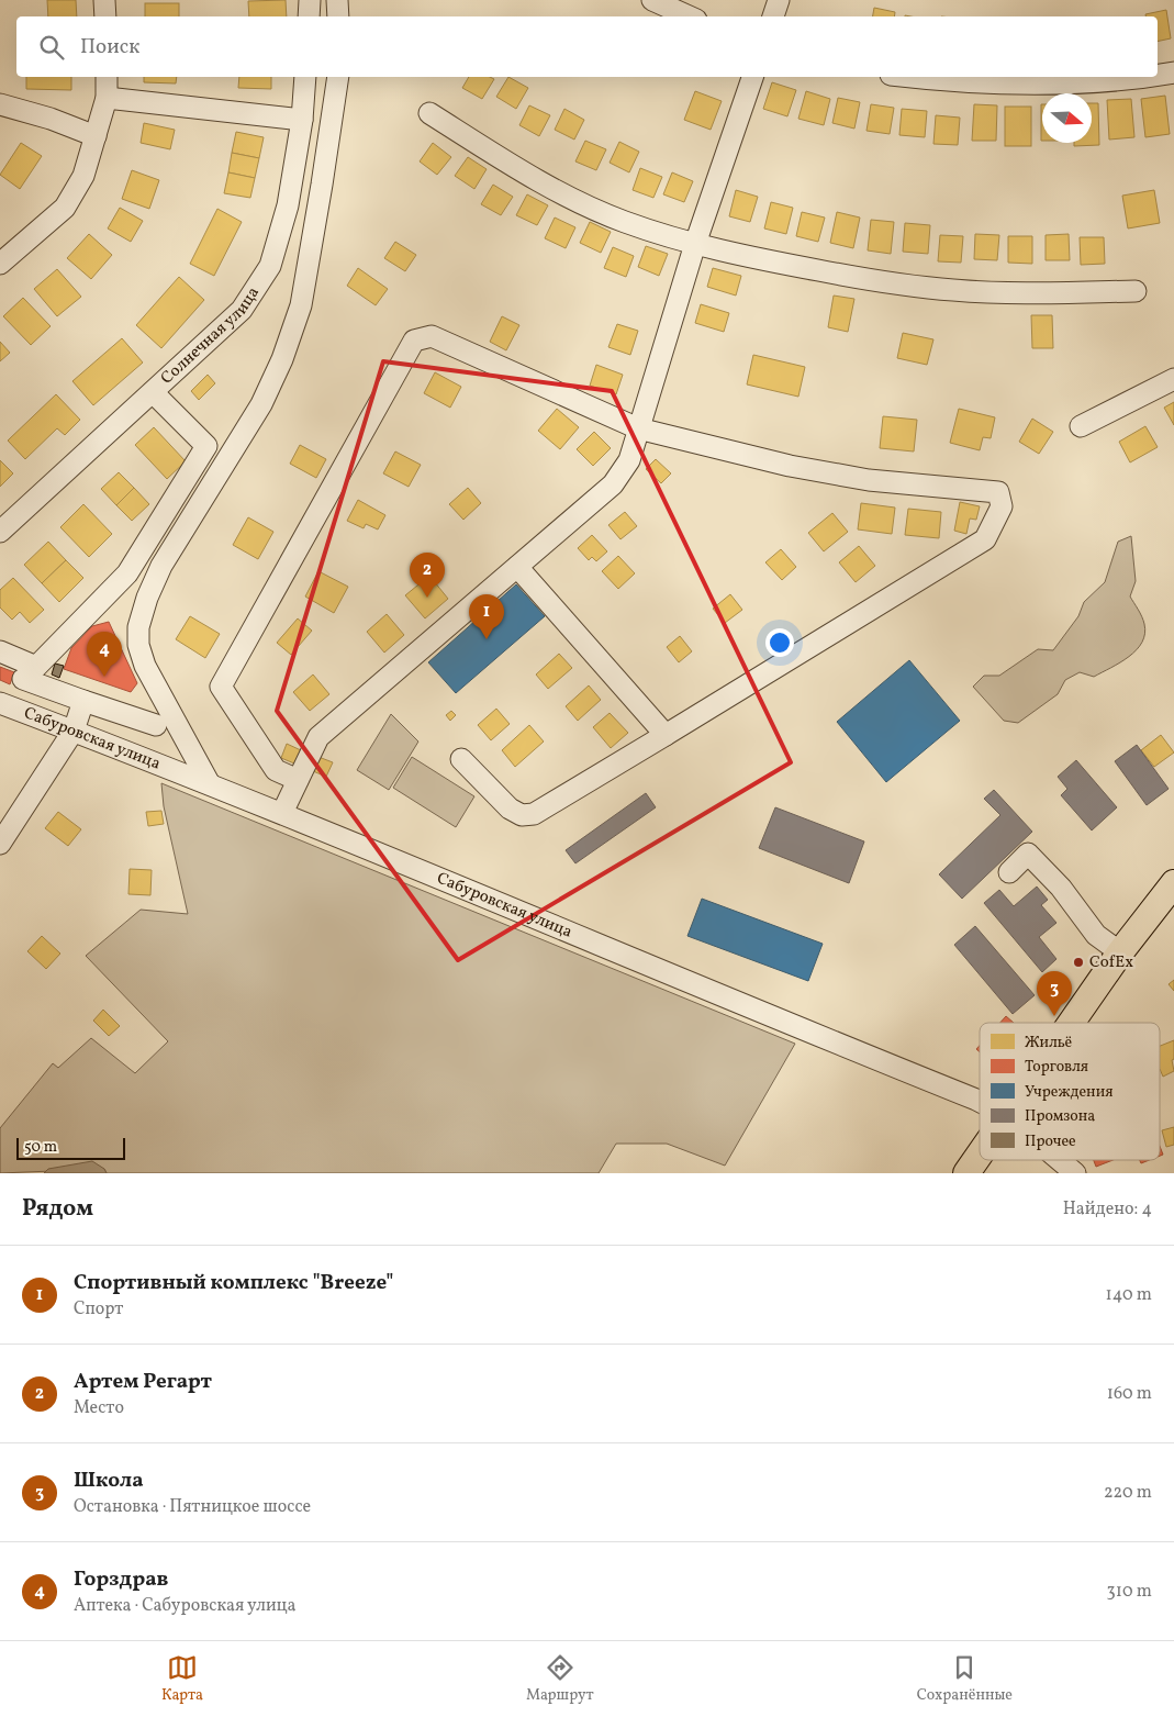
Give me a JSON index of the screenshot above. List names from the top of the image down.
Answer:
{
  "streets": {
    "street": ["Солнечная улица", "Сабуровская улица"]
  },
  "places": ["CofEx"],
  "legend": [
    "Жильё",
    "Торговля",
    "Учреждения",
    "Промзона",
    "Прочее"
  ],
  "scale_bar": "50 m",
  "north": "right",
  "page": {
    "search": "Поиск",
    "pins": [
      "2",
      "1",
      "4",
      "3"
    ],
    "scale": "50 m",
    "heading": ["Рядом", "Найдено: 4"],
    "list": [
      {
        "mark": "1",
        "name": "Спортивный комплекс \"Breeze\"",
        "note": "Спорт",
        "value": "140 m"
      },
      {
        "mark": "2",
        "name": "Артем Регарт",
        "note": "Место",
        "value": "160 m"
      },
      {
        "mark": "3",
        "name": "Школа",
        "note": "Остановка · Пятницкое шоссе",
        "value": "220 m"
      },
      {
        "mark": "4",
        "name": "Горздрав",
        "note": "Аптека · Сабуровская улица",
        "value": "310 m"
      }
    ],
    "nav": ["Карта", "Маршрут", "Сохранённые"]
  }
}
